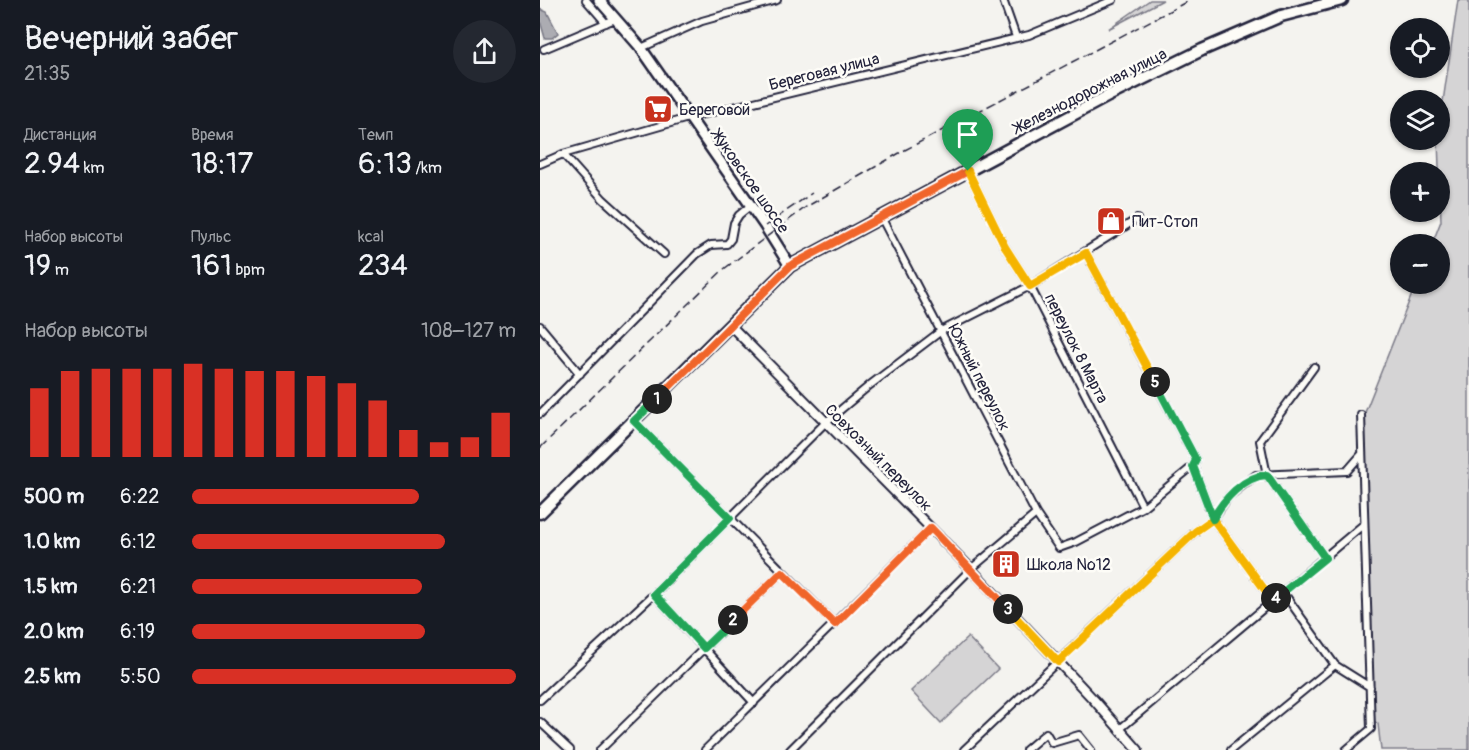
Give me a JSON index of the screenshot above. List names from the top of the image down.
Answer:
{
  "streets": {
    "main road": ["Железнодорожная улица", "Жуковское шоссе"],
    "street": [
      "Береговая улица",
      "переулок 8 Марта",
      "Южный переулок",
      "Совхозный переулок"
    ]
  },
  "crossings": [
    ["Береговая улица", "Жуковское шоссе"],
    ["Железнодорожная улица", "Жуковское шоссе"],
    ["Железнодорожная улица", "переулок 8 Марта"],
    ["Железнодорожная улица", "Южный переулок"],
    ["Железнодорожная улица", "Совхозный переулок"],
    ["переулок 8 Марта", "Южный переулок"]
  ],
  "places": {
    "supermarket": ["Береговой"],
    "shop": ["Пит-Стоп"],
    "building": ["Школа №12"]
  },
  "page": {
    "heading": ["Вечерний забег", "21:35"],
    "map_buttons": ["+", "−"],
    "stats": [
      ["Дистанция", "2.94 km"],
      ["Время", "18:17"],
      ["Темп", "6:13 /km"],
      ["Набор высоты", "19 m"],
      ["Пульс", "161 bpm"],
      ["kcal", "234"]
    ],
    "chart": ["Набор высоты", "108–127 m"],
    "pins": [
      "5",
      "1",
      "4",
      "3",
      "2"
    ],
    "list": [
      {
        "name": "500 m",
        "note": "6:22"
      },
      {
        "name": "1.0 km",
        "note": "6:12"
      },
      {
        "name": "1.5 km",
        "note": "6:21"
      },
      {
        "name": "2.0 km",
        "note": "6:19"
      },
      {
        "name": "2.5 km",
        "note": "5:50"
      }
    ]
  }
}
